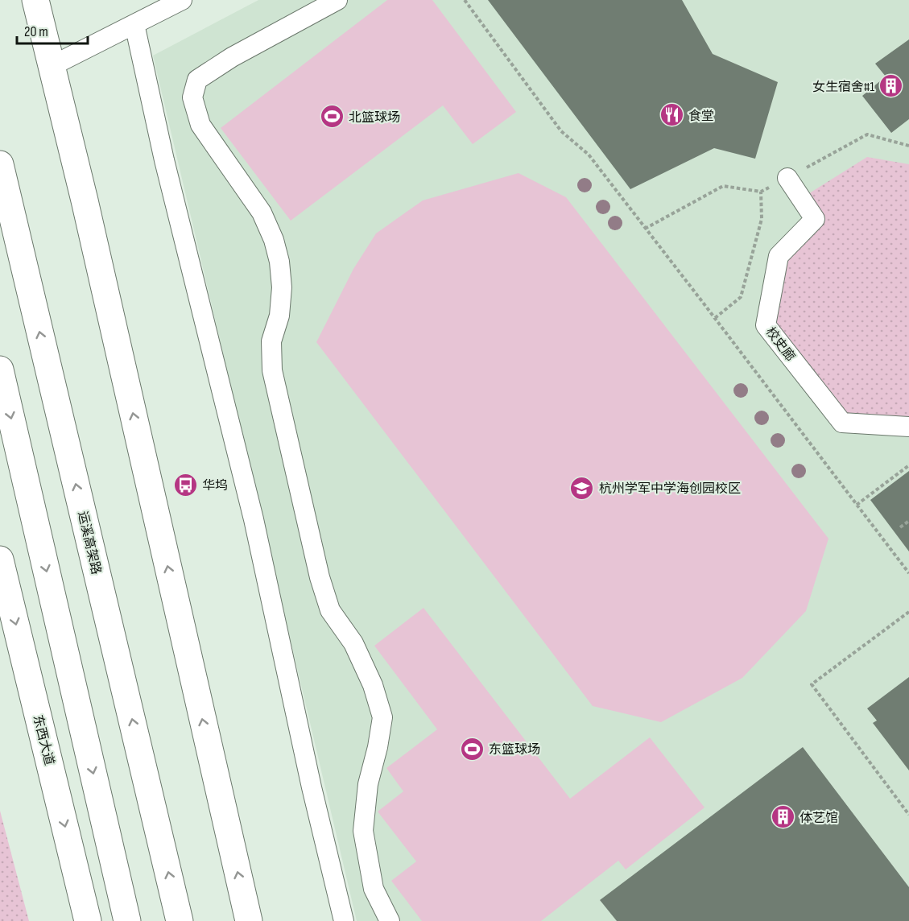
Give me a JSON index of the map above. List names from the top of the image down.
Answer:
{
  "streets": {
    "highway": ["运溪高架路", "东西大道"],
    "street": ["校史廊"]
  },
  "places": {
    "building": ["女生宿舍#1", "体艺馆"],
    "restaurant": ["食堂"],
    "sports": ["北篮球场", "东篮球场"],
    "bus stop": ["华坞"],
    "school or university": ["杭州学军中学海创园校区"]
  },
  "scale_bar": "20 m"
}
